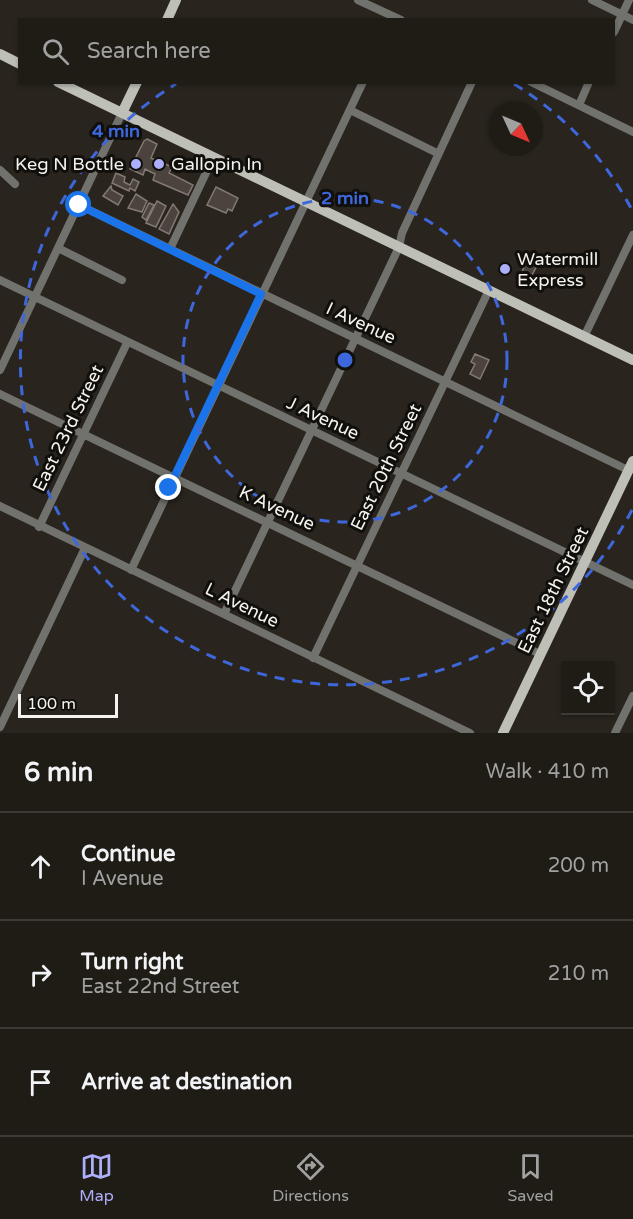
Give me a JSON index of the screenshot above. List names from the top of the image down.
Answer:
{
  "streets": {
    "main road": ["East 18th Street"],
    "street": [
      "I Avenue",
      "J Avenue",
      "East 23rd Street",
      "East 20th Street",
      "K Avenue",
      "L Avenue"
    ]
  },
  "crossings": [
    ["I Avenue", "East 20th Street"],
    ["I Avenue", "East 18th Street"],
    ["J Avenue", "East 23rd Street"],
    ["J Avenue", "East 20th Street"],
    ["J Avenue", "East 18th Street"],
    ["East 23rd Street", "K Avenue"],
    ["East 23rd Street", "L Avenue"],
    ["East 20th Street", "K Avenue"],
    ["East 20th Street", "L Avenue"],
    ["K Avenue", "East 18th Street"]
  ],
  "places": ["Keg N Bottle", "Gallopin In", "Watermill Express"],
  "scale_bar": "100 m",
  "north": "bottom right",
  "page": {
    "search": "Search here",
    "scale": "100 m",
    "heading": ["6 min", "Walk · 410 m"],
    "list": [
      ["Continue", "I Avenue", "200 m"],
      ["Turn right", "East 22nd Street", "210 m"],
      "Arrive at destination"
    ],
    "nav": ["Map", "Directions", "Saved"]
  },
  "rings": ["4 min", "2 min"]
}
